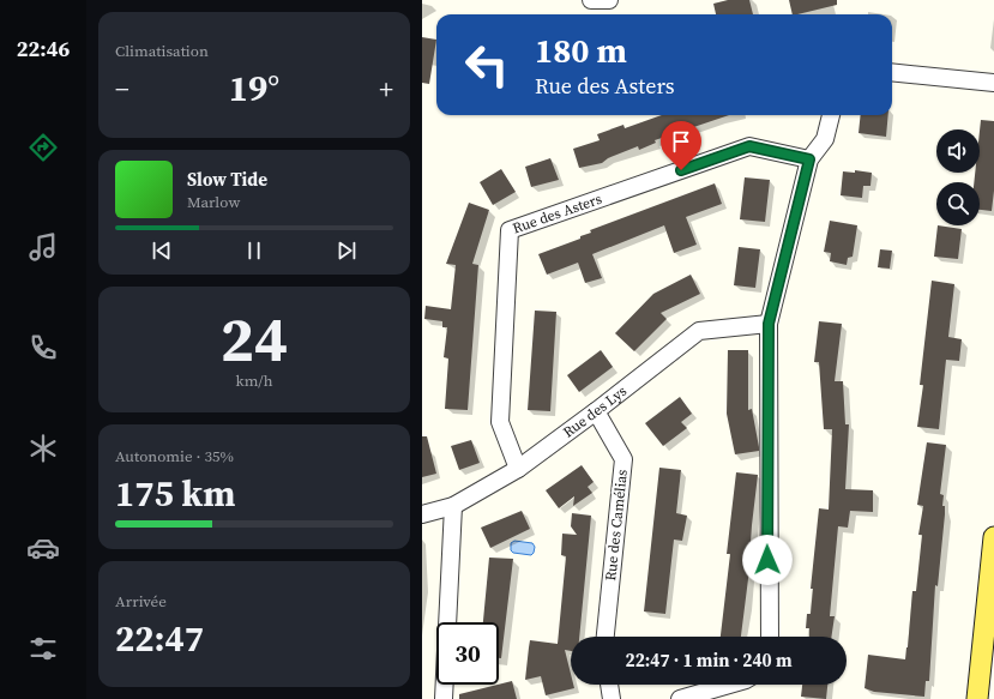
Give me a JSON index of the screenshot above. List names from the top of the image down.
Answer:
{
  "streets": {
    "street": ["Rue des Asters", "Rue des Lys", "Rue des Camélias"]
  },
  "crossings": [
    ["Rue des Asters", "Rue des Lys"],
    ["Rue des Lys", "Rue des Camélias"]
  ],
  "page": {
    "tabs": "22:46",
    "tile": [
      "Climatisation",
      ["24", "km/h"],
      ["Autonomie · 35%", "175 km"],
      ["Arrivée", "22:47"]
    ],
    "turn": ["180 m", "Rue des Asters"],
    "heat": ["−", "19°", "+"],
    "song": ["Slow Tide", "Marlow"],
    "limit": "30",
    "trip": "22:47 · 1 min · 240 m"
  }
}
